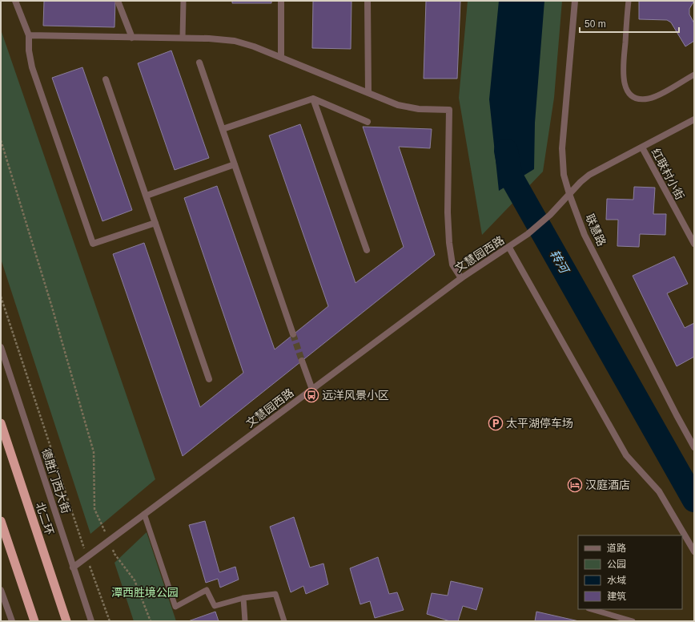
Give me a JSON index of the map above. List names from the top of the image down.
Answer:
{
  "streets": {
    "highway": ["北二环"],
    "street": [
      "红联村小街",
      "联慧路",
      "文慧园西路",
      "德胜门西大街"
    ]
  },
  "crossings": [
    ["联慧路", "文慧园西路"],
    ["文慧园西路", "德胜门西大街"]
  ],
  "water": ["转河"],
  "parks": ["潭西胜境公园"],
  "places": {
    "bus stop": ["远洋风景小区"],
    "parking": ["太平湖停车场"],
    "hotel": ["汉庭酒店"]
  },
  "legend": [
    "道路",
    "公园",
    "水域",
    "建筑"
  ],
  "scale_bar": "50 m"
}
